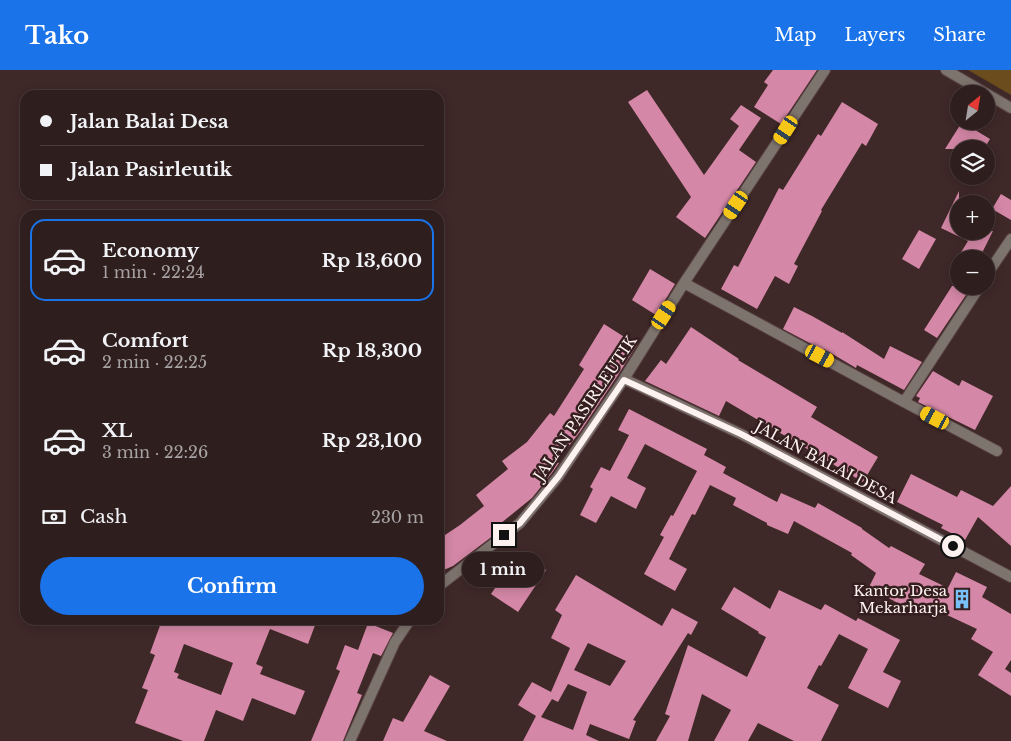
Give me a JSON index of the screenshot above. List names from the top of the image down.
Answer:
{
  "streets": {
    "street": ["JALAN PASIRLEUTIK", "JALAN BALAI DESA"]
  },
  "crossings": [
    ["JALAN PASIRLEUTIK", "JALAN BALAI DESA"]
  ],
  "places": {
    "building": ["Kantor Desa Mekarharja"]
  },
  "north": "top right",
  "page": {
    "header": "Tako",
    "nav": ["Map", "Layers", "Share"],
    "map_buttons": ["+", "−"],
    "banner": ["Jalan Balai Desa", "Jalan Pasirleutik"],
    "list": [
      {
        "name": "Economy",
        "note": "1 min · 22:24",
        "value": "Rp 13,600"
      },
      {
        "name": "Comfort",
        "note": "2 min · 22:25",
        "value": "Rp 18,300"
      },
      {
        "name": "XL",
        "note": "3 min · 22:26",
        "value": "Rp 23,100"
      }
    ],
    "pay": ["Cash", "230 m"],
    "buttons": "Confirm",
    "bubble": "1 min"
  }
}
